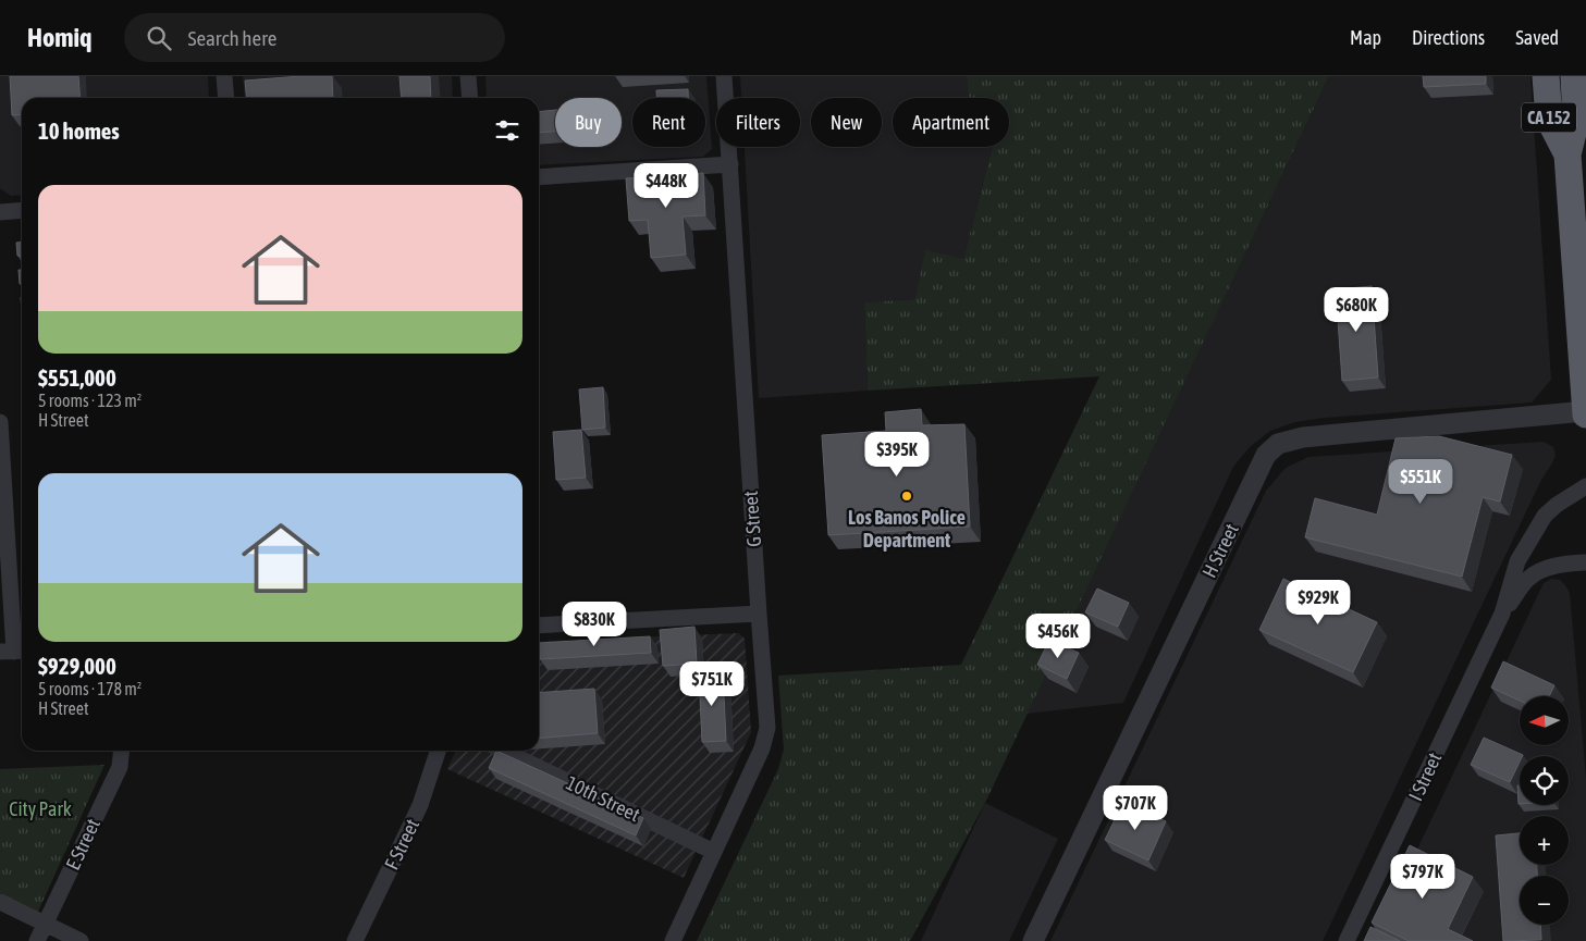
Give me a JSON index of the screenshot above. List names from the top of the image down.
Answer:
{
  "streets": {
    "highway": ["CA 152"],
    "street": [
      "G Street",
      "H Street",
      "I Street",
      "10th Street",
      "E Street",
      "F Street"
    ]
  },
  "crossings": [
    ["CA 152", "H Street"],
    ["G Street", "10th Street"]
  ],
  "parks": ["City Park"],
  "places": ["Los Banos Police Department"],
  "north": "left",
  "page": {
    "header": "Homiq",
    "search": "Search here",
    "nav": ["Map", "Directions", "Saved"],
    "chip": [
      "Buy",
      "Rent",
      "Filters",
      "New",
      "Apartment"
    ],
    "heading": "10 homes",
    "price": [
      "$448K",
      "$680K",
      "$395K",
      "$551K",
      "$929K",
      "$830K",
      "$456K",
      "$751K",
      "$707K",
      "$797K"
    ],
    "list": [
      {
        "name": "$551,000",
        "note": "5 rooms · 123 m² · H Street"
      },
      {
        "name": "$929,000",
        "note": "5 rooms · 178 m² · H Street"
      }
    ],
    "map_buttons": ["+", "−"]
  }
}
